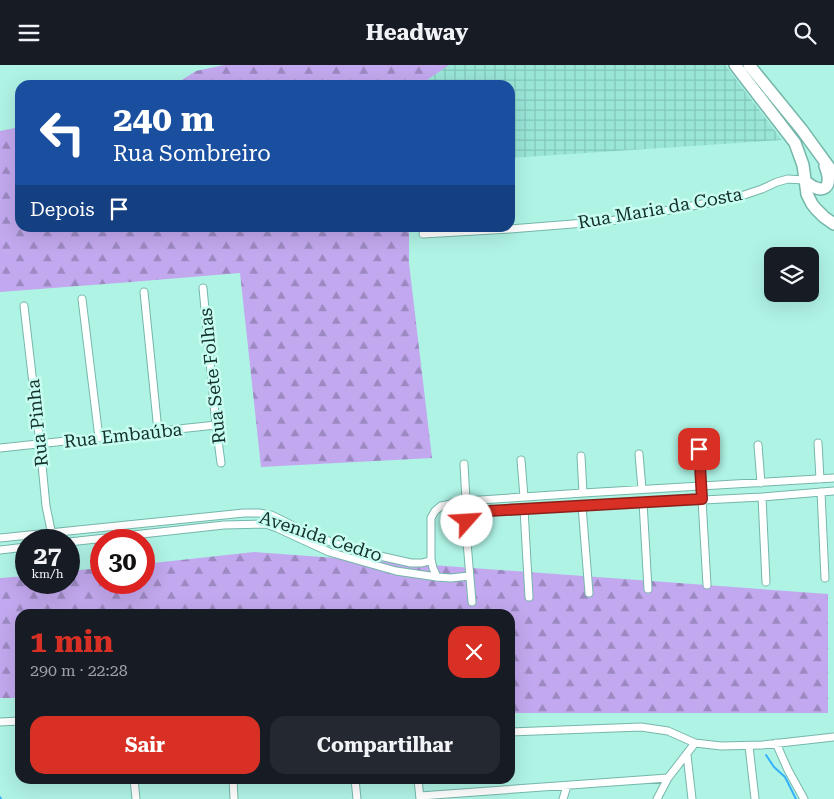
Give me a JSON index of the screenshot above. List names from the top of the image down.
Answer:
{
  "streets": {
    "street": [
      "Rua Maria da Costa",
      "Rua Sete Folhas",
      "Rua Pinha",
      "Rua Embaúba",
      "Avenida Cedro"
    ]
  },
  "crossings": [
    ["Rua Sete Folhas", "Rua Embaúba"],
    ["Rua Pinha", "Rua Embaúba"]
  ],
  "page": {
    "header": "Headway",
    "turn": ["240 m", "Rua Sombreiro"],
    "then": "Depois",
    "speed": "27 km/h",
    "limit": "30",
    "heading": ["1 min", "290 m · 22:28"],
    "buttons": ["Sair", "Compartilhar"]
  }
}
